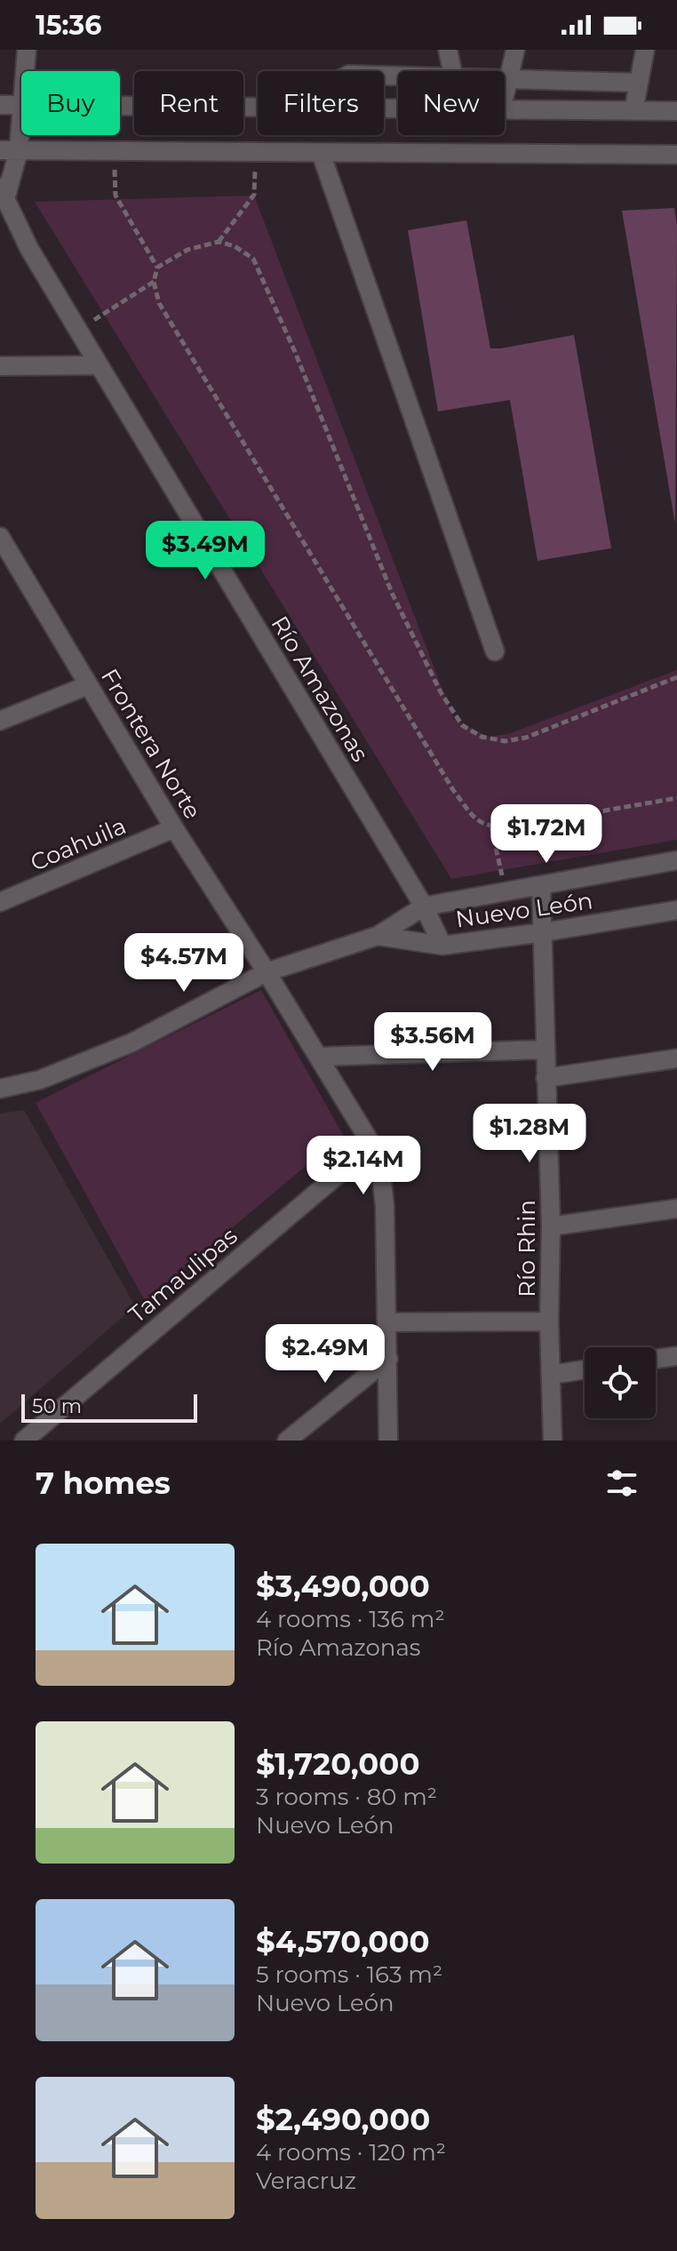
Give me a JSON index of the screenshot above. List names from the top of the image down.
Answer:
{
  "streets": {
    "street": [
      "Río Amazonas",
      "Frontera Norte",
      "Coahuila",
      "Nuevo León",
      "Río Rhin",
      "Tamaulipas"
    ]
  },
  "crossings": [
    ["Río Amazonas", "Nuevo León"],
    ["Frontera Norte", "Coahuila"],
    ["Frontera Norte", "Nuevo León"],
    ["Frontera Norte", "Tamaulipas"],
    ["Nuevo León", "Río Rhin"]
  ],
  "scale_bar": "50 m",
  "page": {
    "status": "15:36",
    "chip": [
      "Buy",
      "Rent",
      "Filters",
      "New"
    ],
    "price": [
      "$3.49M",
      "$1.72M",
      "$4.57M",
      "$3.56M",
      "$1.28M",
      "$2.14M",
      "$2.49M"
    ],
    "scale": "50 m",
    "heading": "7 homes",
    "list": [
      {
        "name": "$3,490,000",
        "note": "4 rooms · 136 m² · Río Amazonas"
      },
      {
        "name": "$1,720,000",
        "note": "3 rooms · 80 m² · Nuevo León"
      },
      {
        "name": "$4,570,000",
        "note": "5 rooms · 163 m² · Nuevo León"
      },
      {
        "name": "$2,490,000",
        "note": "4 rooms · 120 m² · Veracruz"
      }
    ]
  }
}
